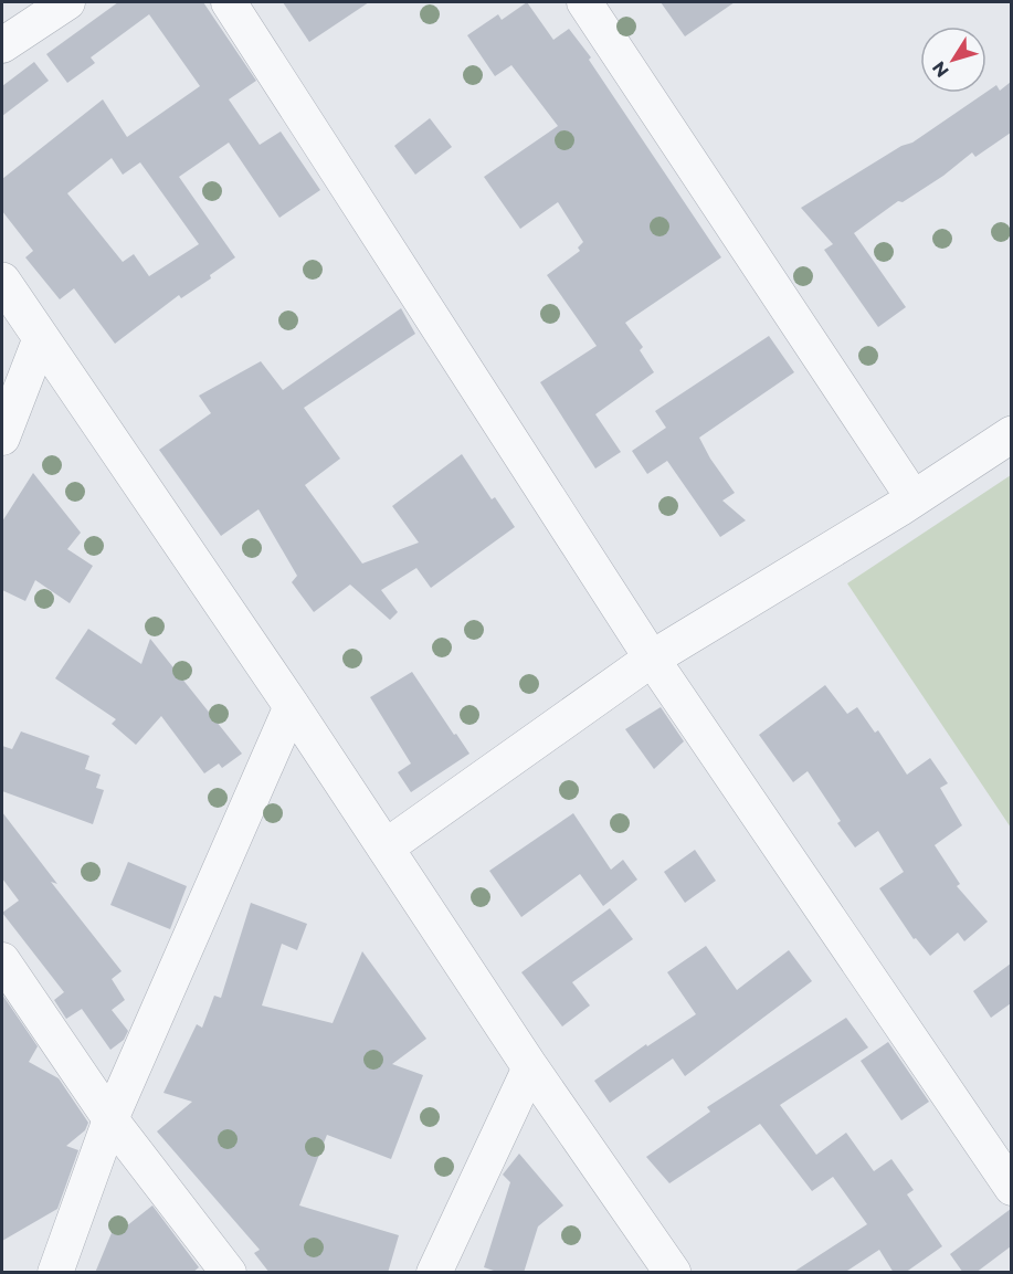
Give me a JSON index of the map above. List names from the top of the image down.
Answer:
{
  "north": "bottom left"
}
